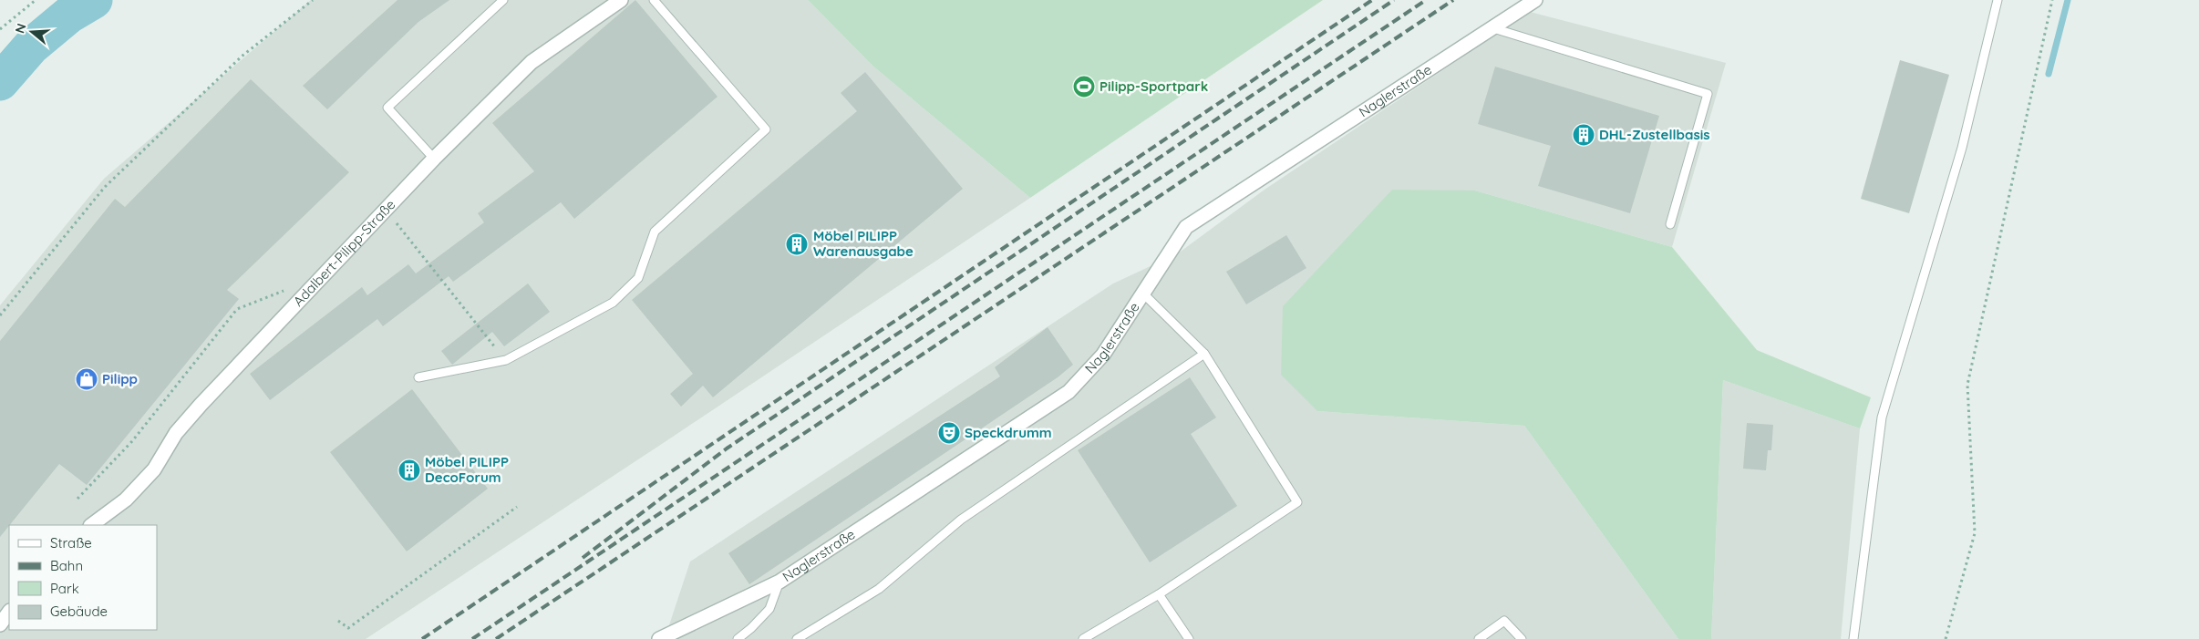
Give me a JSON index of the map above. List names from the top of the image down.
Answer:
{
  "streets": {
    "street": ["Naglerstraße", "Adalbert-Pilipp-Straße"]
  },
  "places": {
    "sports": ["Pilipp-Sportpark"],
    "building": ["DHL-Zustellbasis", "Möbel PILIPP Warenausgabe", "Möbel PILIPP DecoForum"],
    "shop": ["Pilipp"],
    "theatre": ["Speckdrumm"]
  },
  "legend": [
    "Straße",
    "Bahn",
    "Park",
    "Gebäude"
  ],
  "north": "left"
}
